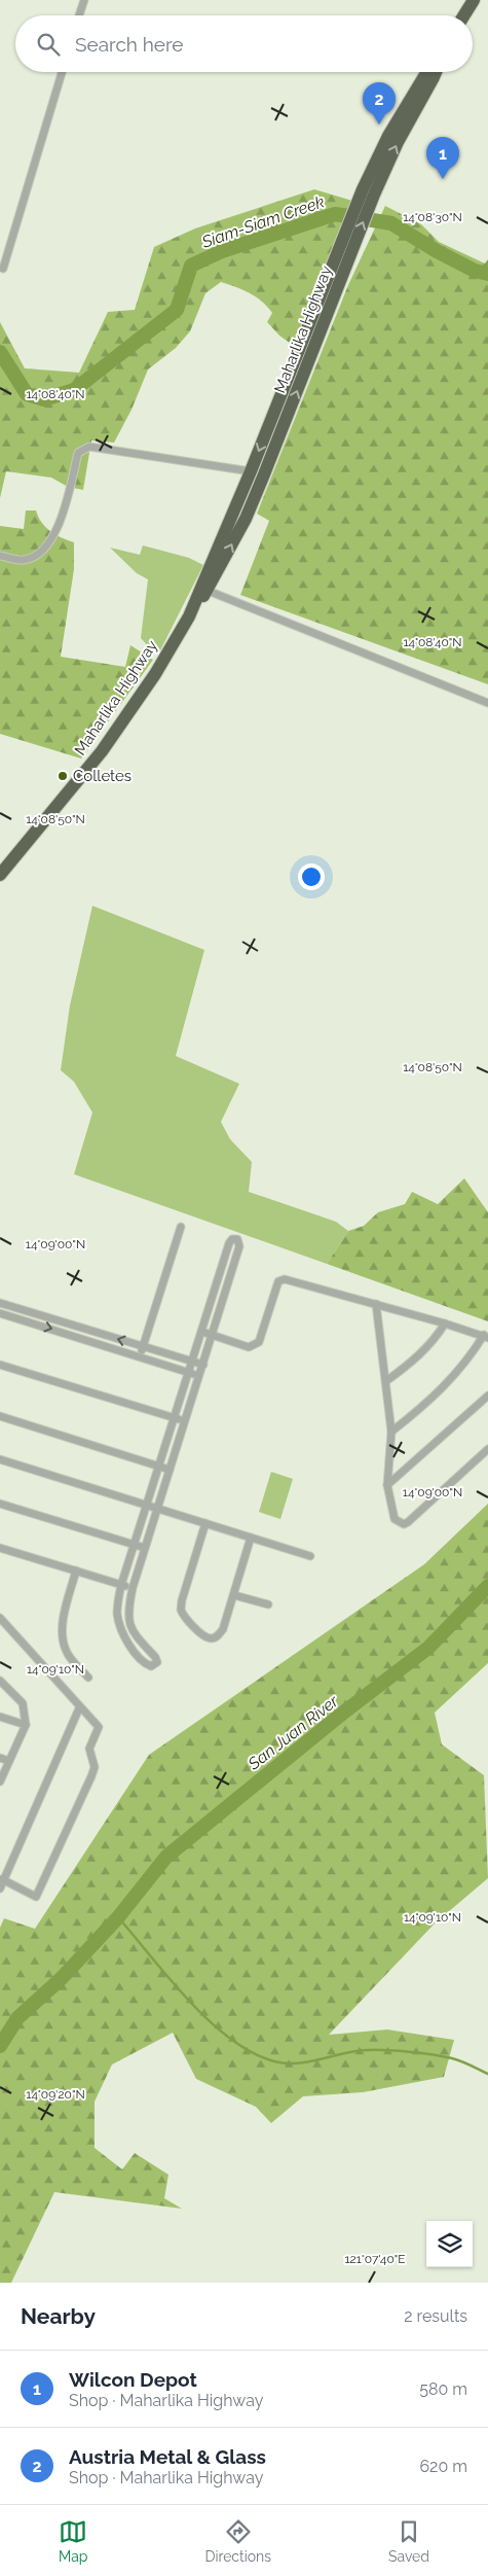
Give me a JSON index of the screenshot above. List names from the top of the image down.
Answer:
{
  "streets": {
    "highway": ["Maharlika Highway"]
  },
  "water": ["Siam-Siam Creek", "San Juan River"],
  "places": ["Colletes"],
  "page": {
    "search": "Search here",
    "pins": ["2", "1"],
    "heading": ["Nearby", "2 results"],
    "list": [
      {
        "mark": "1",
        "name": "Wilcon Depot",
        "note": "Shop · Maharlika Highway",
        "value": "580 m"
      },
      {
        "mark": "2",
        "name": "Austria Metal & Glass",
        "note": "Shop · Maharlika Highway",
        "value": "620 m"
      }
    ],
    "nav": ["Map", "Directions", "Saved"]
  },
  "coordinates": [
    "14°08'30\"N",
    "14°08'40\"N",
    "14°08'50\"N",
    "14°09'00\"N",
    "14°09'10\"N",
    "14°09'20\"N",
    "121°07'40\"E"
  ]
}
